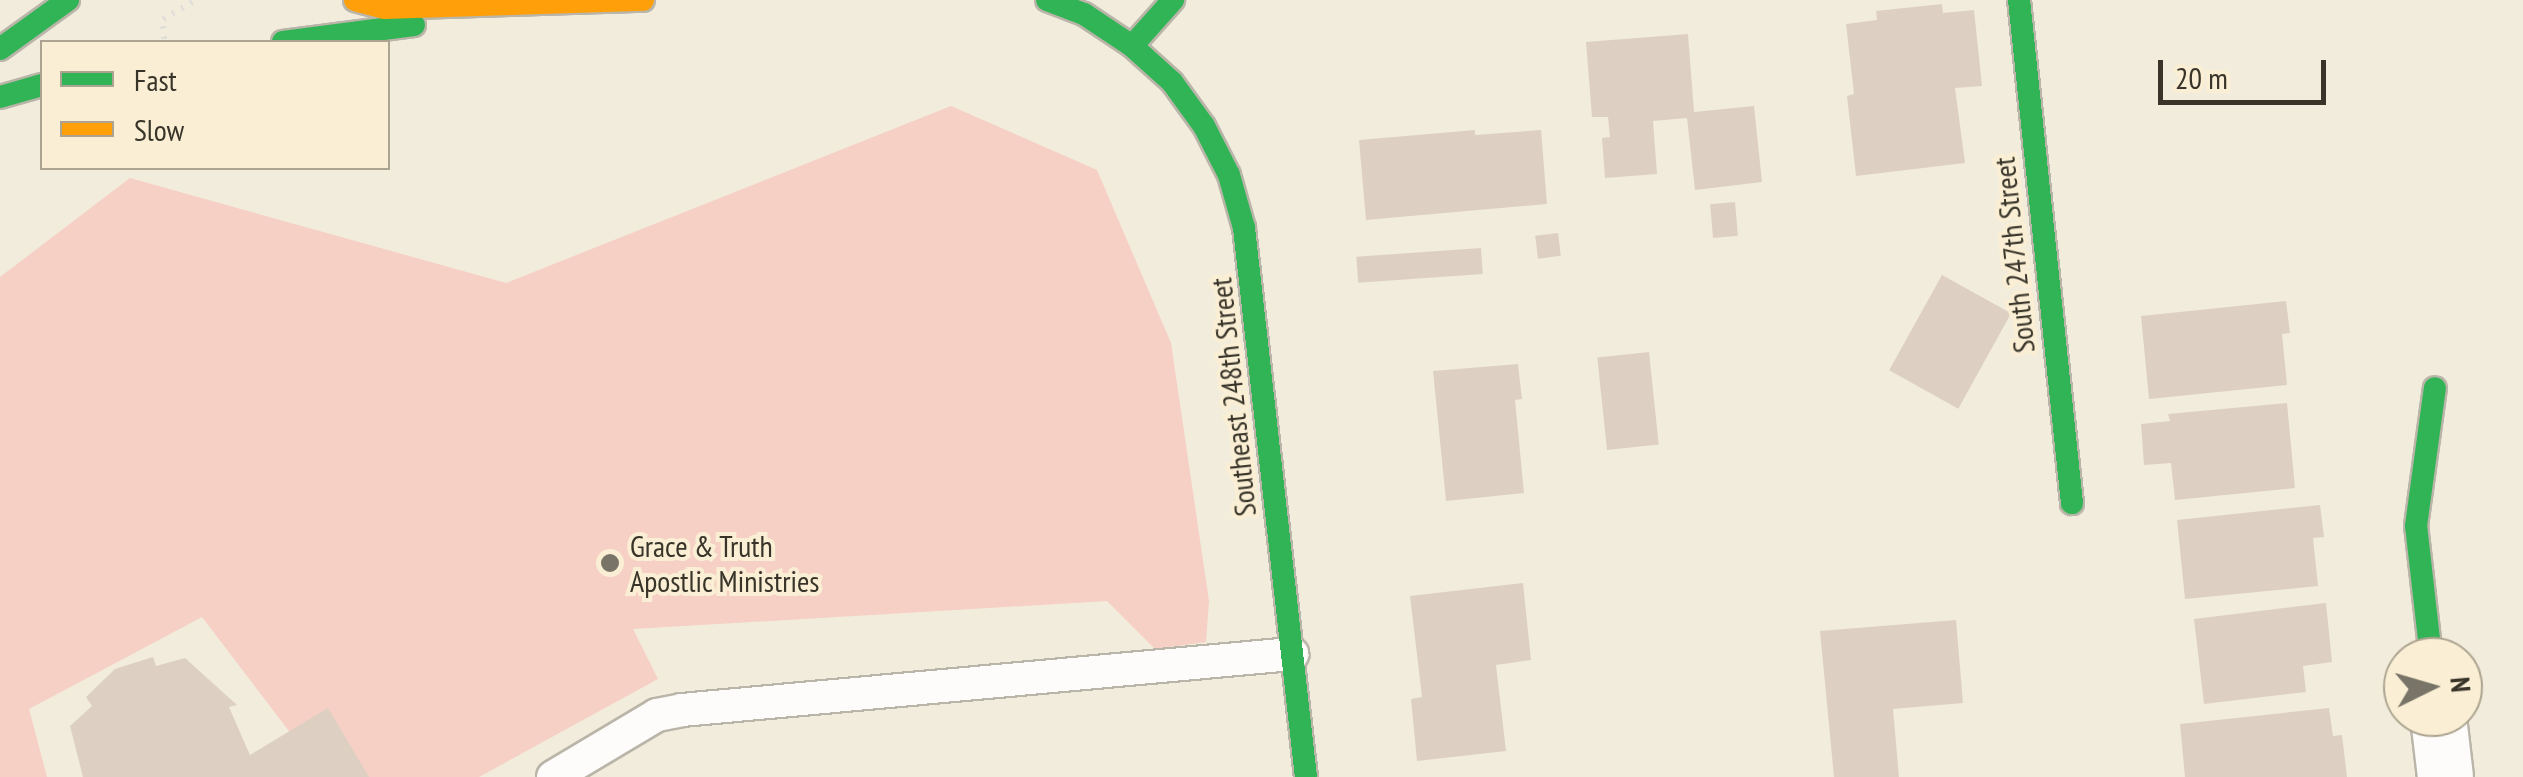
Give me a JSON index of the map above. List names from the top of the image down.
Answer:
{
  "streets": {
    "street": ["South 247th Street", "Southeast 248th Street"]
  },
  "places": ["Grace & Truth Apostlic Ministries"],
  "legend": ["Fast", "Slow"],
  "scale_bar": "20 m",
  "north": "right"
}
